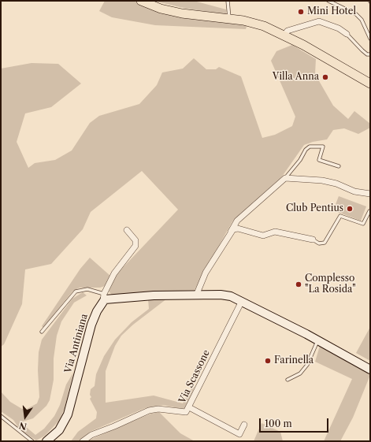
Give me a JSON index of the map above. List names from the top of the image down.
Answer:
{
  "streets": {
    "street": ["Via Antiniana", "Via Scassone"]
  },
  "places": [
    "Mini Hotel",
    "Villa Anna",
    "Club Pentius",
    "Complesso \"La Rosida\"",
    "Farinella"
  ],
  "scale_bar": "100 m",
  "north": "bottom"
}
